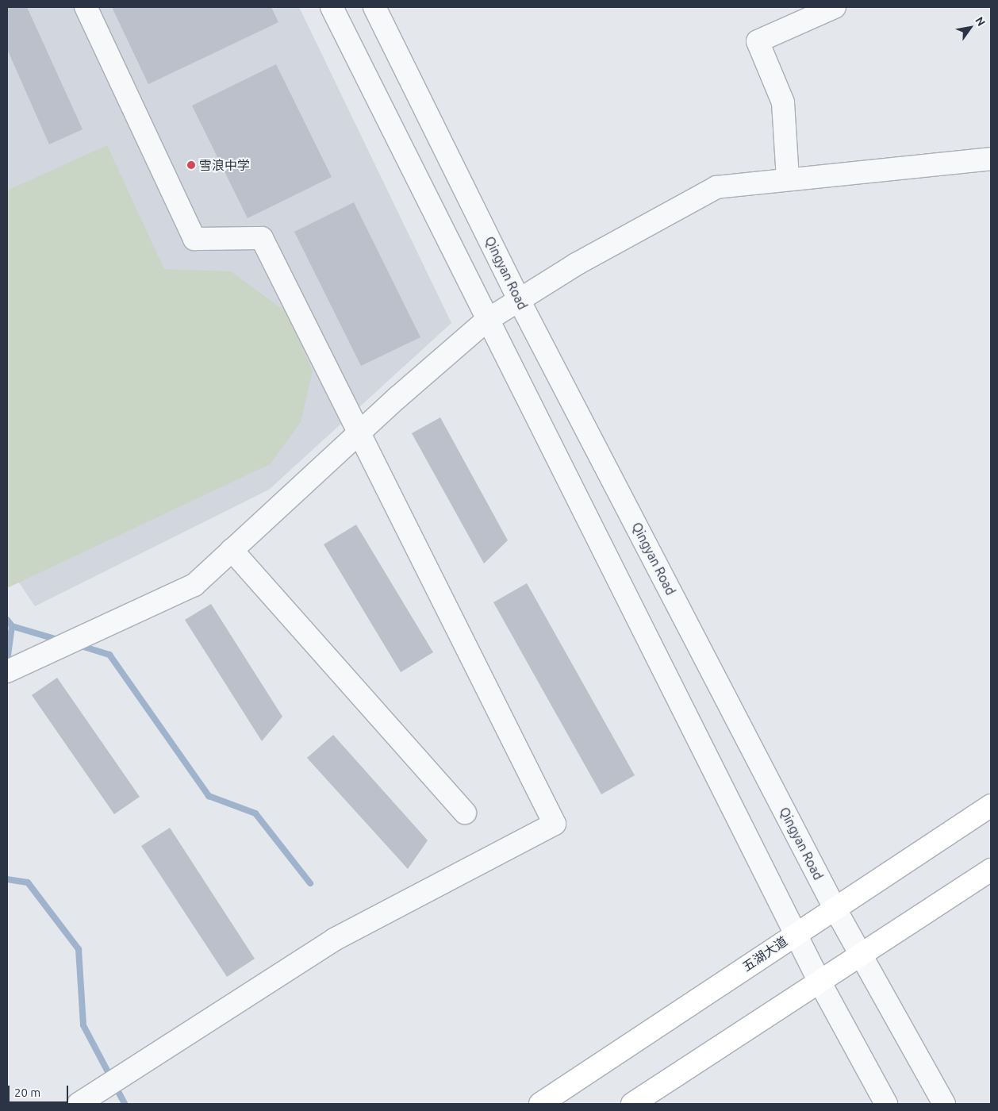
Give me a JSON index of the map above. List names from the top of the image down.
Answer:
{
  "streets": {
    "main road": ["五湖大道"],
    "street": ["Qingyan Road"]
  },
  "crossings": [
    ["Qingyan Road", "五湖大道"]
  ],
  "places": ["雪浪中学"],
  "scale_bar": "20 m",
  "north": "top right"
}
